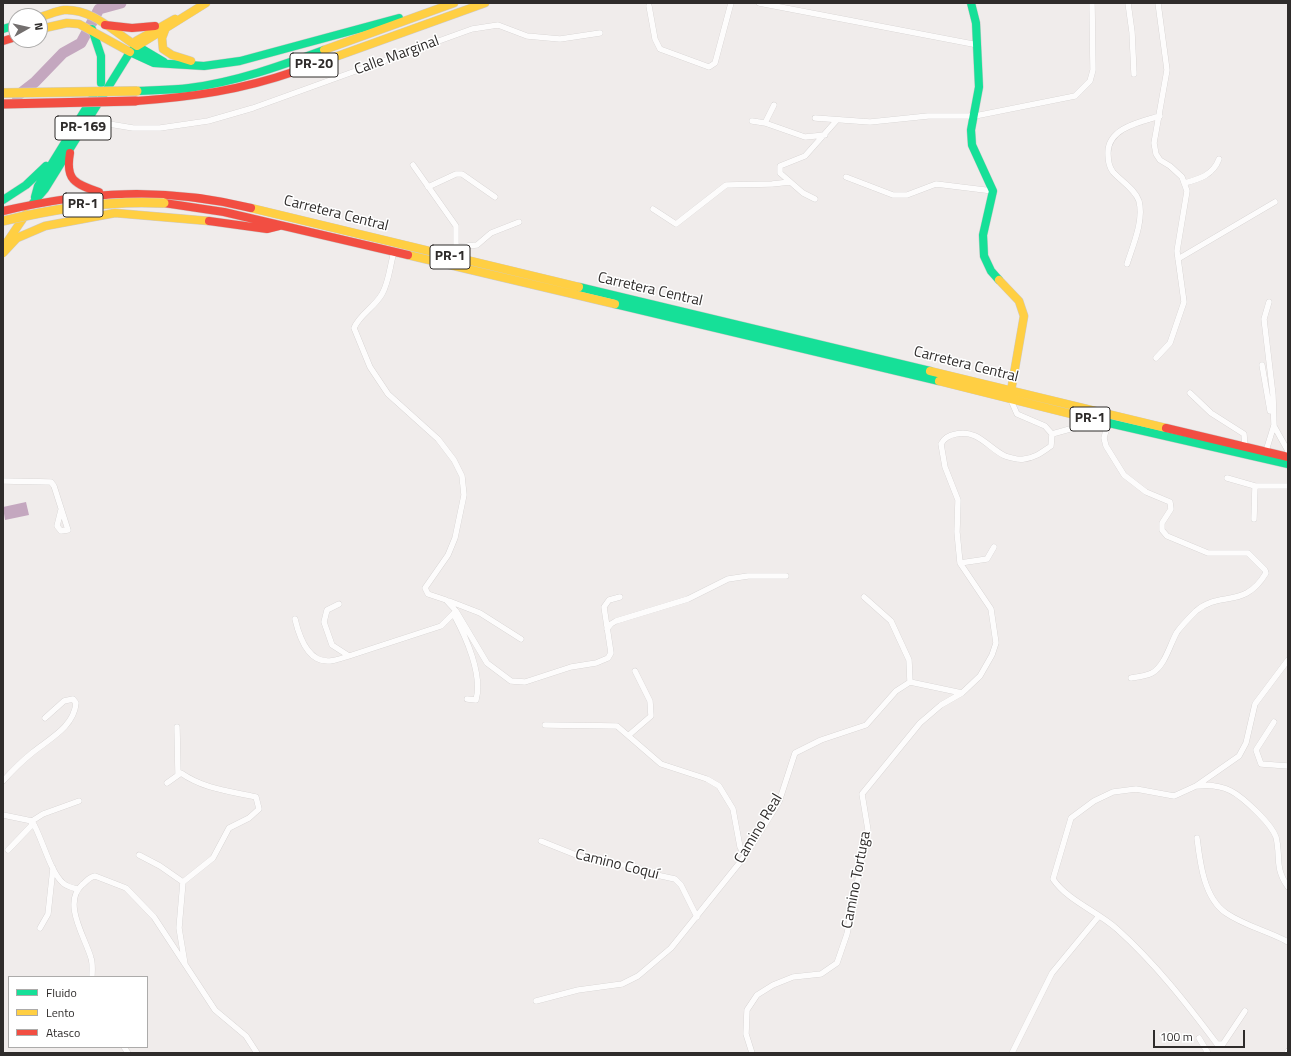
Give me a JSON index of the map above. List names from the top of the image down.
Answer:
{
  "streets": {
    "main road": [
      "PR-20",
      "PR-169",
      "PR-1",
      "Carretera Central"
    ],
    "street": [
      "Calle Marginal",
      "Camino Real",
      "Camino Coquí",
      "Camino Tortuga"
    ]
  },
  "crossings": [
    ["Calle Marginal", "PR-169"],
    ["PR-169", "Carretera Central"],
    ["Camino Real", "Camino Coquí"]
  ],
  "legend": ["Fluido", "Lento", "Atasco"],
  "scale_bar": "100 m",
  "north": "right"
}
